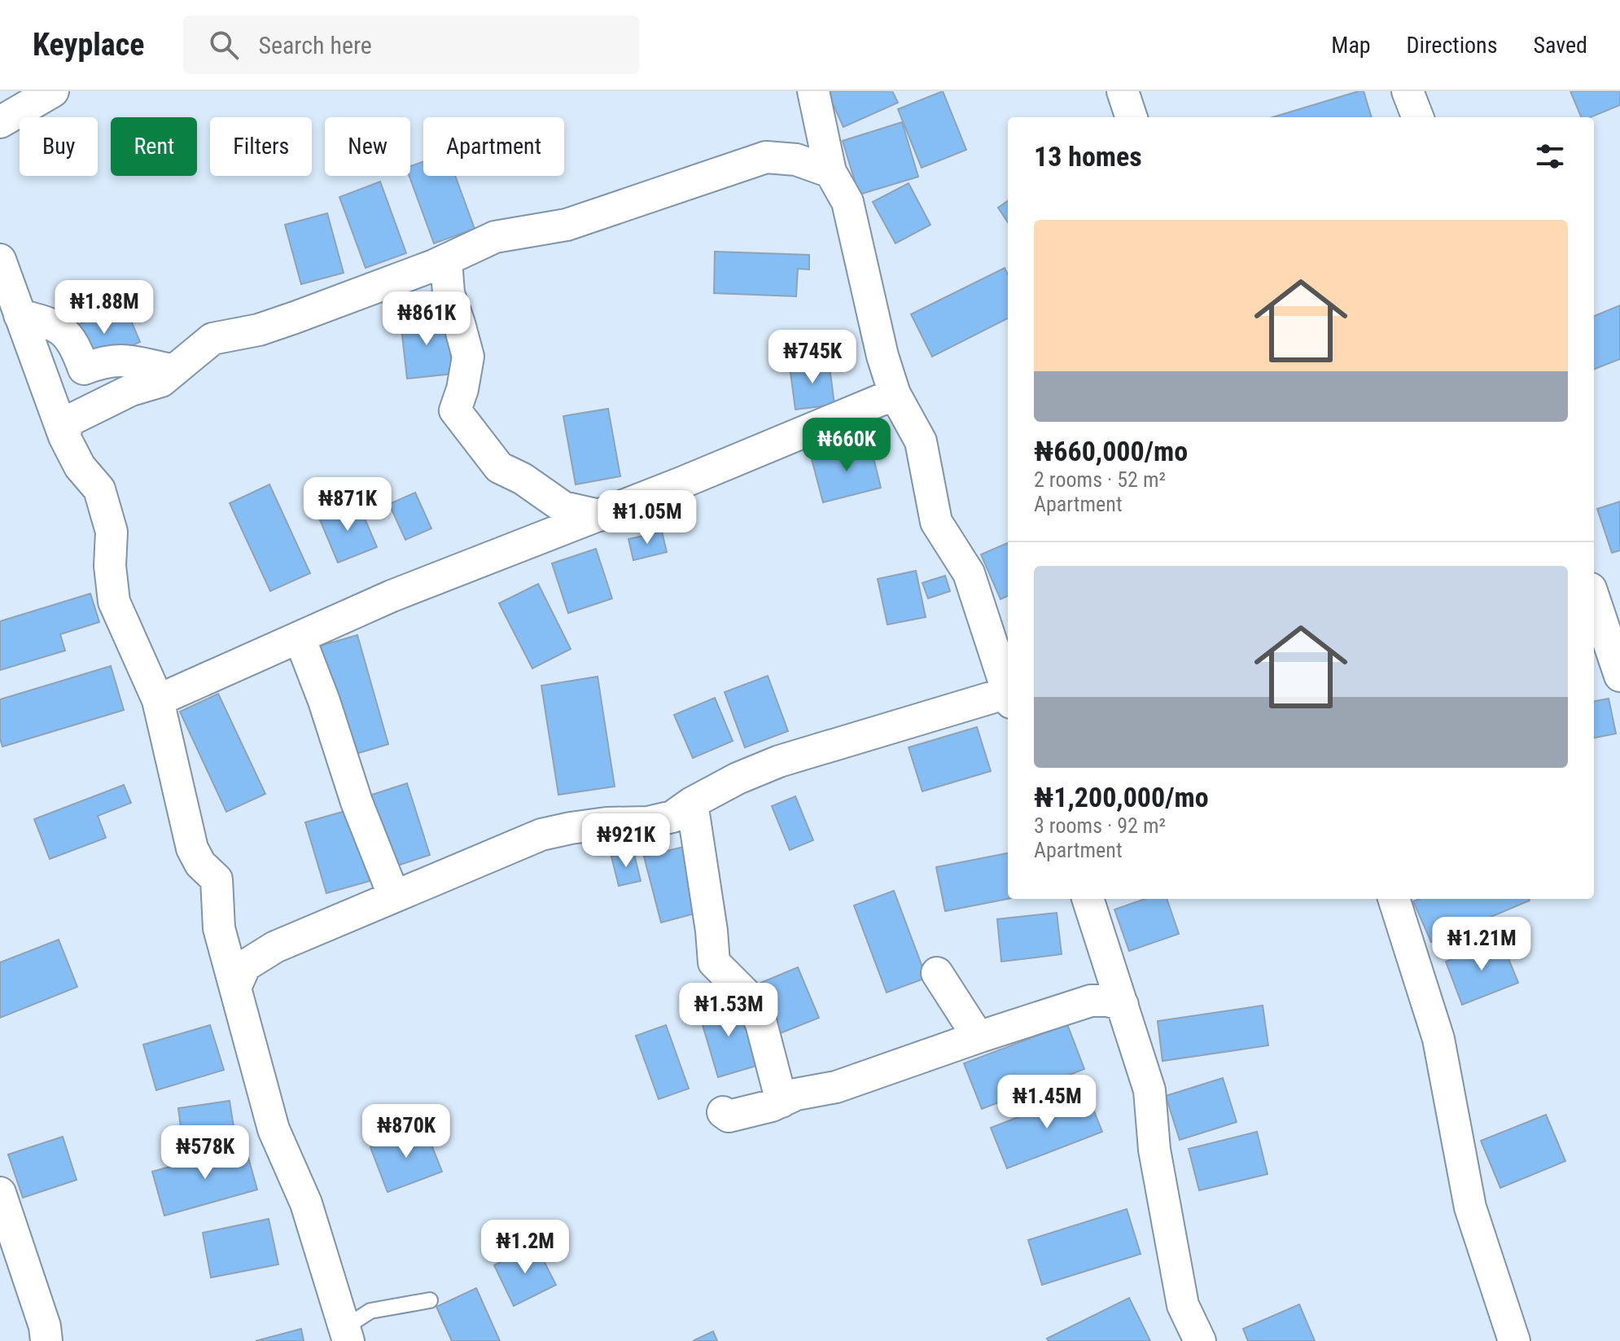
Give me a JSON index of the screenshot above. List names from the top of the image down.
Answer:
{
  "page": {
    "header": "Keyplace",
    "search": "Search here",
    "nav": ["Map", "Directions", "Saved"],
    "chip": [
      "Buy",
      "Rent",
      "Filters",
      "New",
      "Apartment"
    ],
    "heading": "13 homes",
    "list": [
      {
        "name": "₦660,000/mo",
        "note": "2 rooms · 52 m² · Apartment"
      },
      {
        "name": "₦1,200,000/mo",
        "note": "3 rooms · 92 m² · Apartment"
      }
    ],
    "price": [
      "₦1.88M",
      "₦861K",
      "₦745K",
      "₦660K",
      "₦871K",
      "₦1.05M",
      "₦921K",
      "₦1.21M",
      "₦1.53M",
      "₦1.45M",
      "₦870K",
      "₦578K",
      "₦1.2M"
    ]
  }
}
